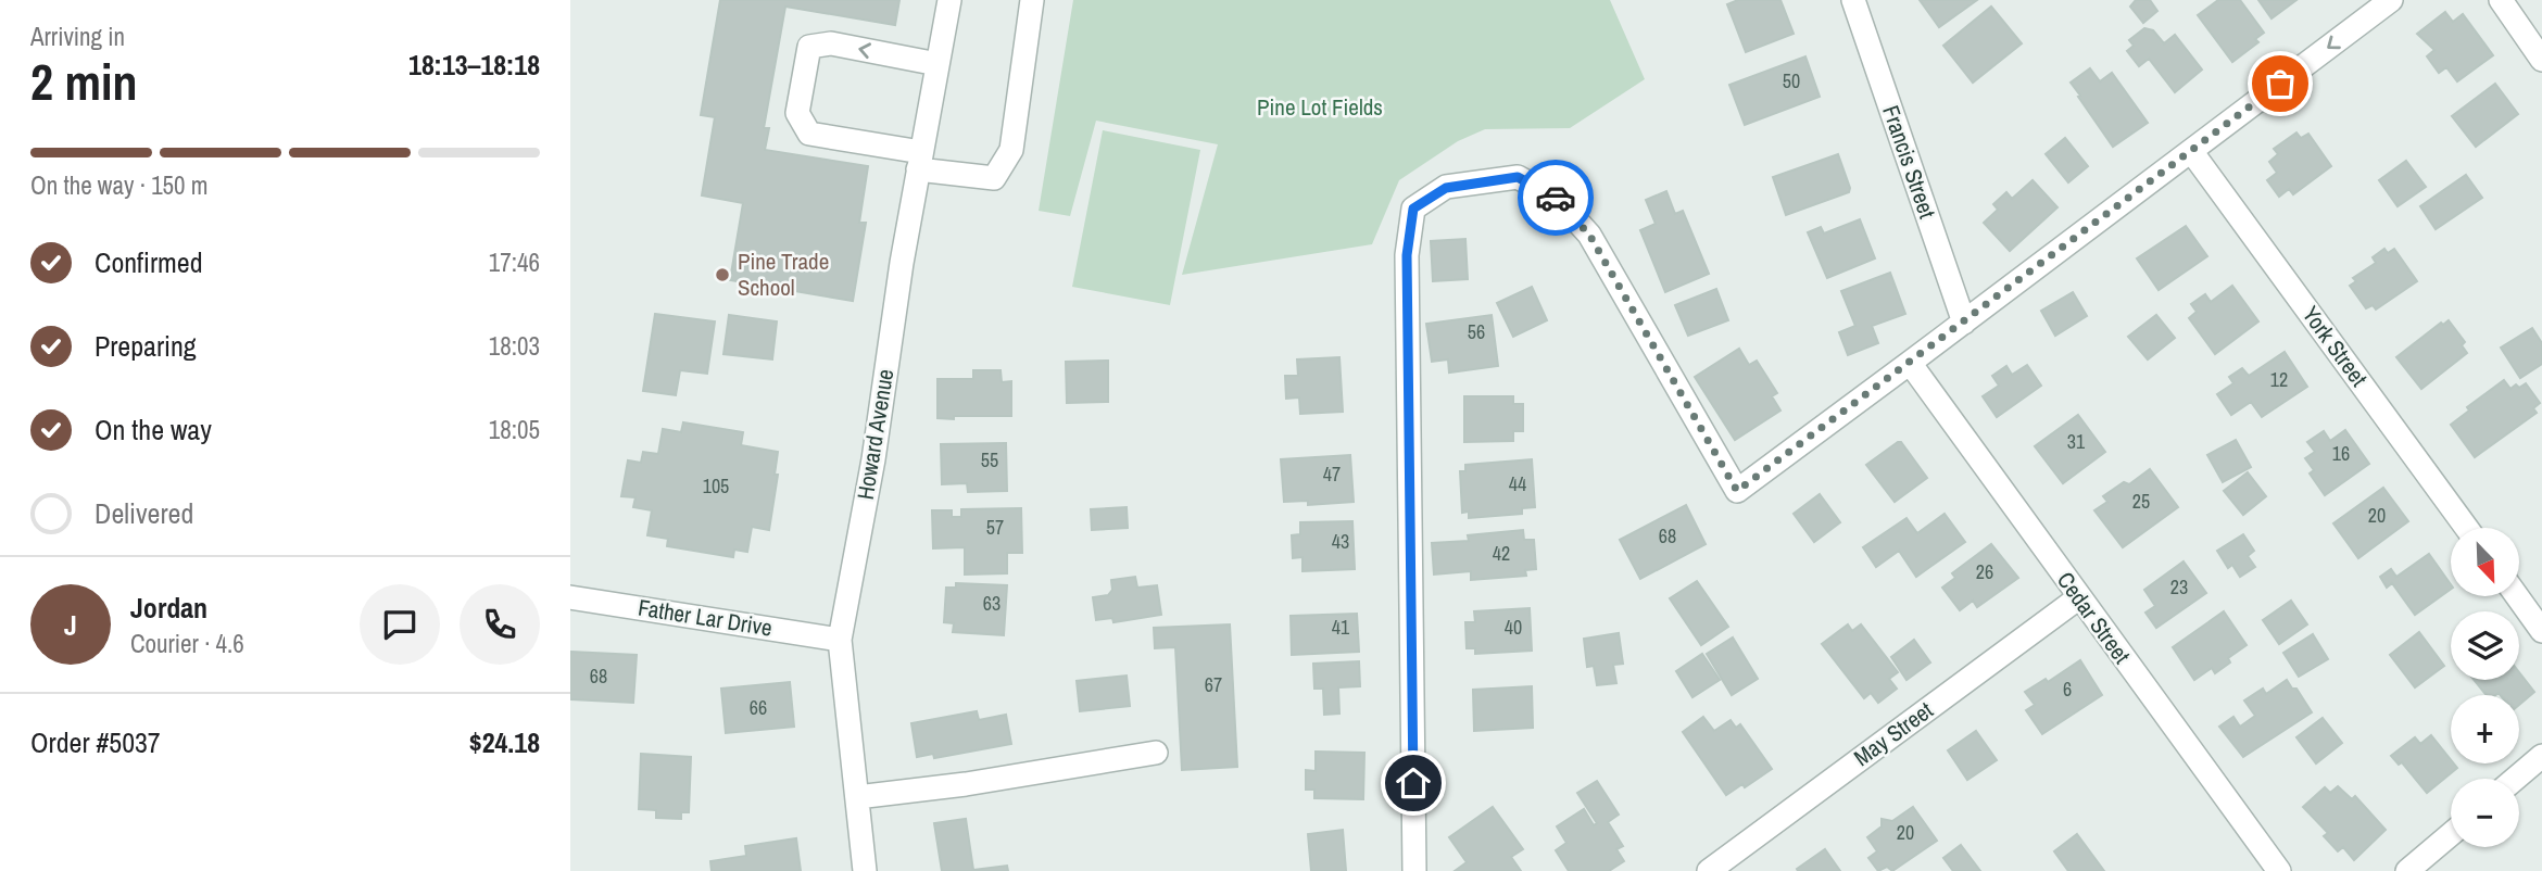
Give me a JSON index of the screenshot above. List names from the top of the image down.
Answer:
{
  "streets": {
    "street": [
      "Francis Street",
      "York Street",
      "Howard Avenue",
      "Father Lar Drive",
      "Cedar Street",
      "May Street"
    ]
  },
  "crossings": [
    ["Howard Avenue", "Father Lar Drive"],
    ["Cedar Street", "May Street"]
  ],
  "parks": ["Pine Lot Fields"],
  "places": ["Pine Trade School"],
  "house_numbers": [
    "50",
    "56",
    "12",
    "31",
    "16",
    "55",
    "47",
    "44",
    "105",
    "25",
    "20",
    "57",
    "68",
    "43",
    "42",
    "26",
    "23",
    "63",
    "41",
    "40",
    "68",
    "67",
    "6",
    "66",
    "20"
  ],
  "north": "bottom right",
  "page": {
    "heading": ["2 min", "Arriving in", "18:13–18:18"],
    "panel": [
      "Jordan",
      "Courier · 4.6",
      "Order #5037",
      "$24.18"
    ],
    "bar": "On the way · 150 m",
    "list": [
      ["Confirmed", "17:46"],
      ["Preparing", "18:03"],
      ["On the way", "18:05"],
      "Delivered"
    ],
    "map_buttons": ["+", "−"],
    "round": "J"
  }
}
